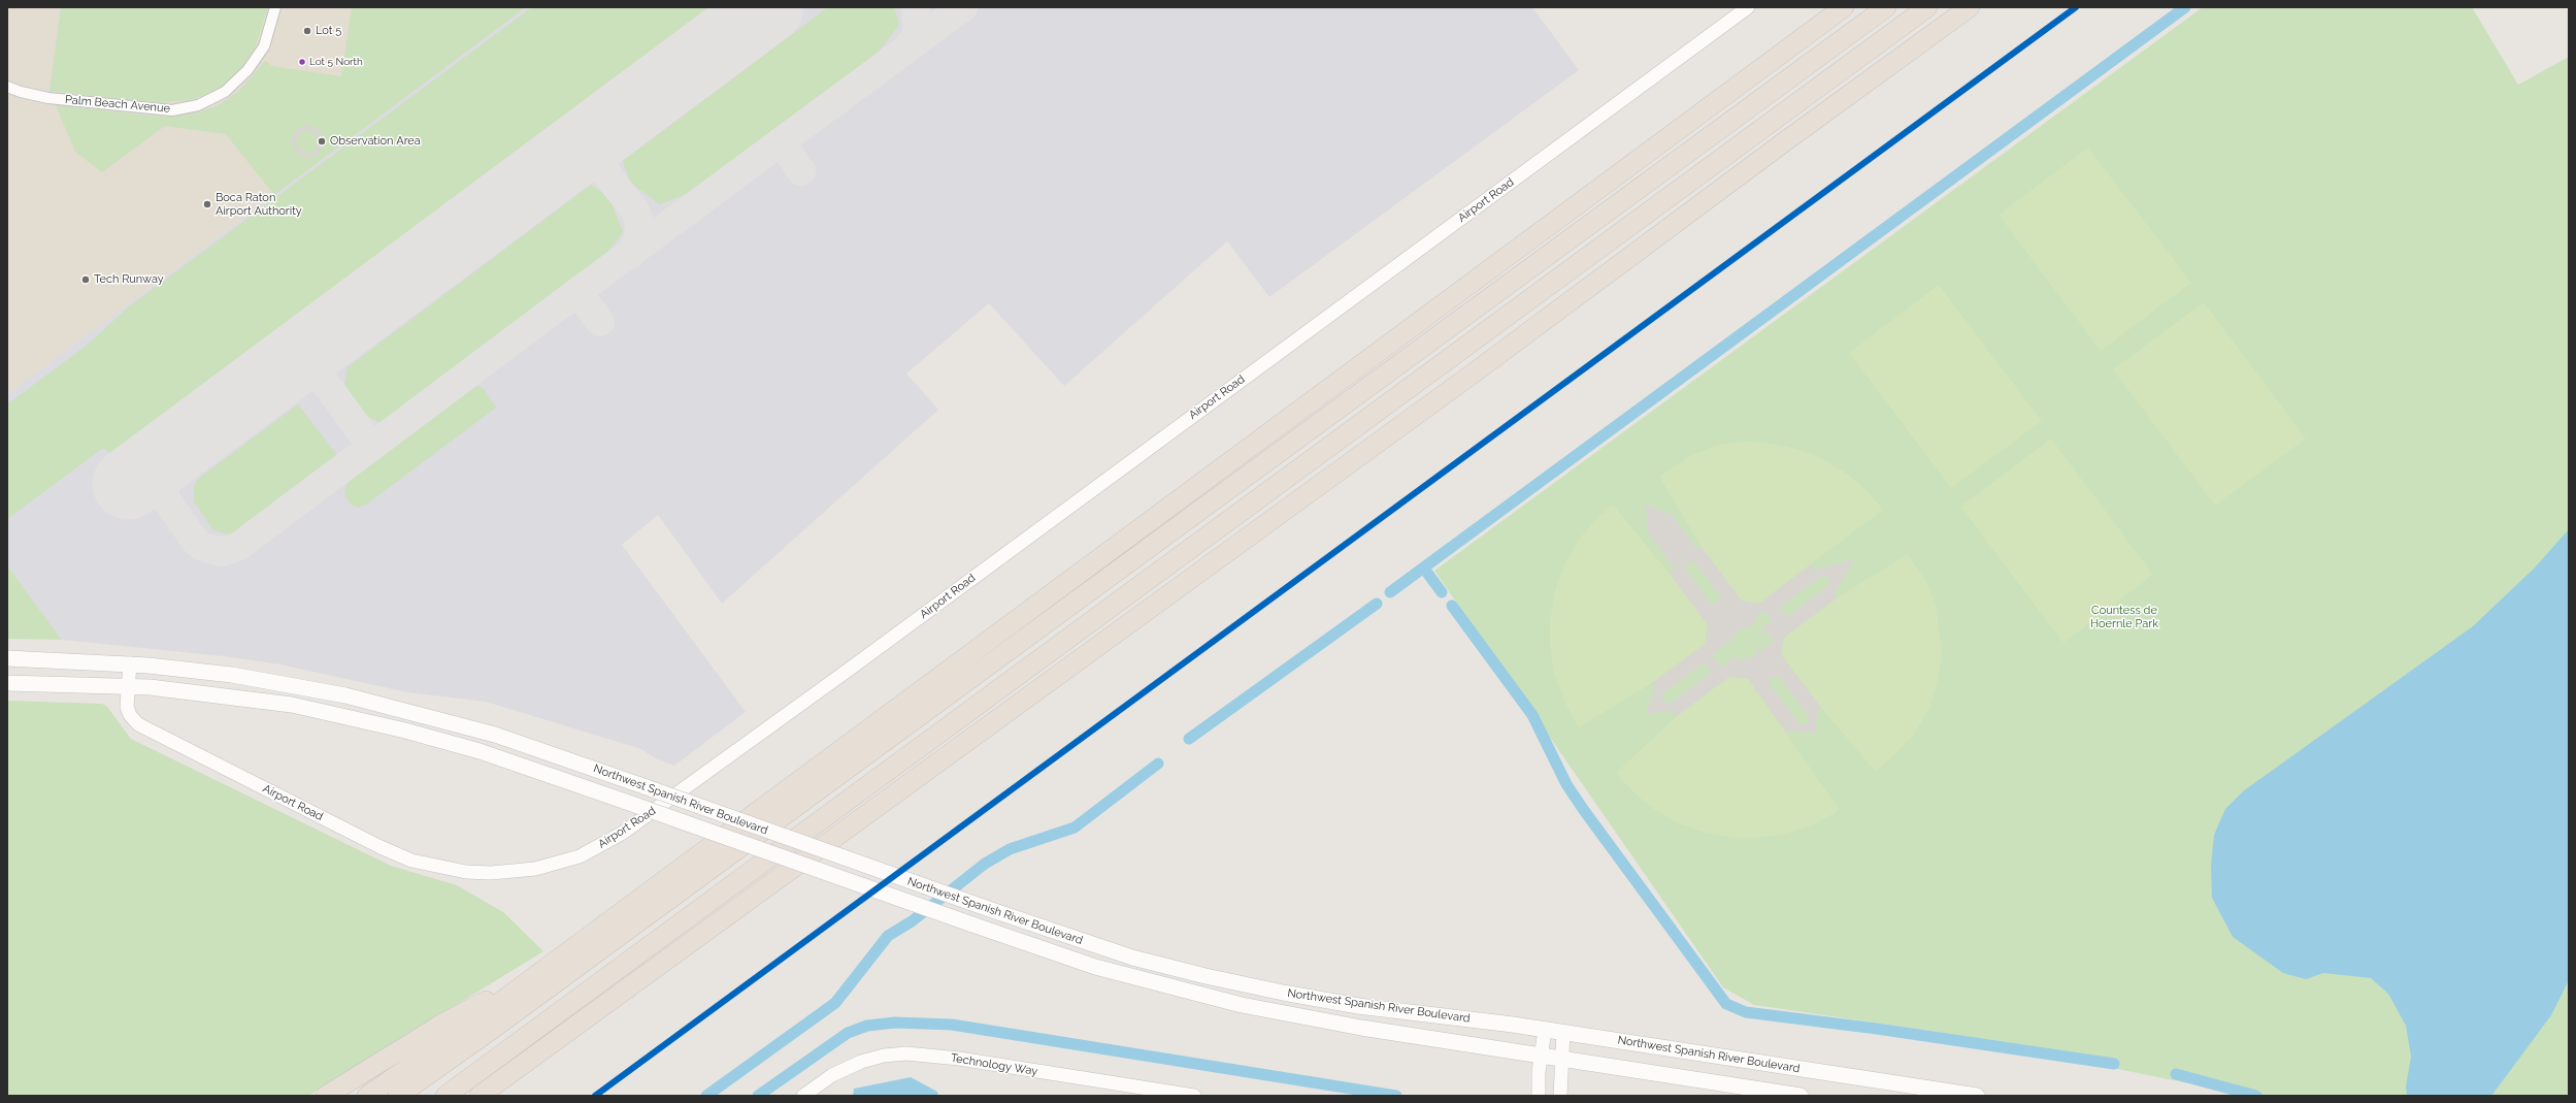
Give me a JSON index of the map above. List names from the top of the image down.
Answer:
{
  "streets": {
    "main road": ["Northwest Spanish River Boulevard"],
    "street": ["Palm Beach Avenue", "Airport Road", "Technology Way"]
  },
  "crossings": [
    ["Airport Road", "Northwest Spanish River Boulevard"]
  ],
  "parks": ["Countess de Hoernle Park"],
  "places": [
    "Lot 5",
    "Lot 5 North",
    "Observation Area",
    "Boca Raton Airport Authority",
    "Tech Runway"
  ]
}
